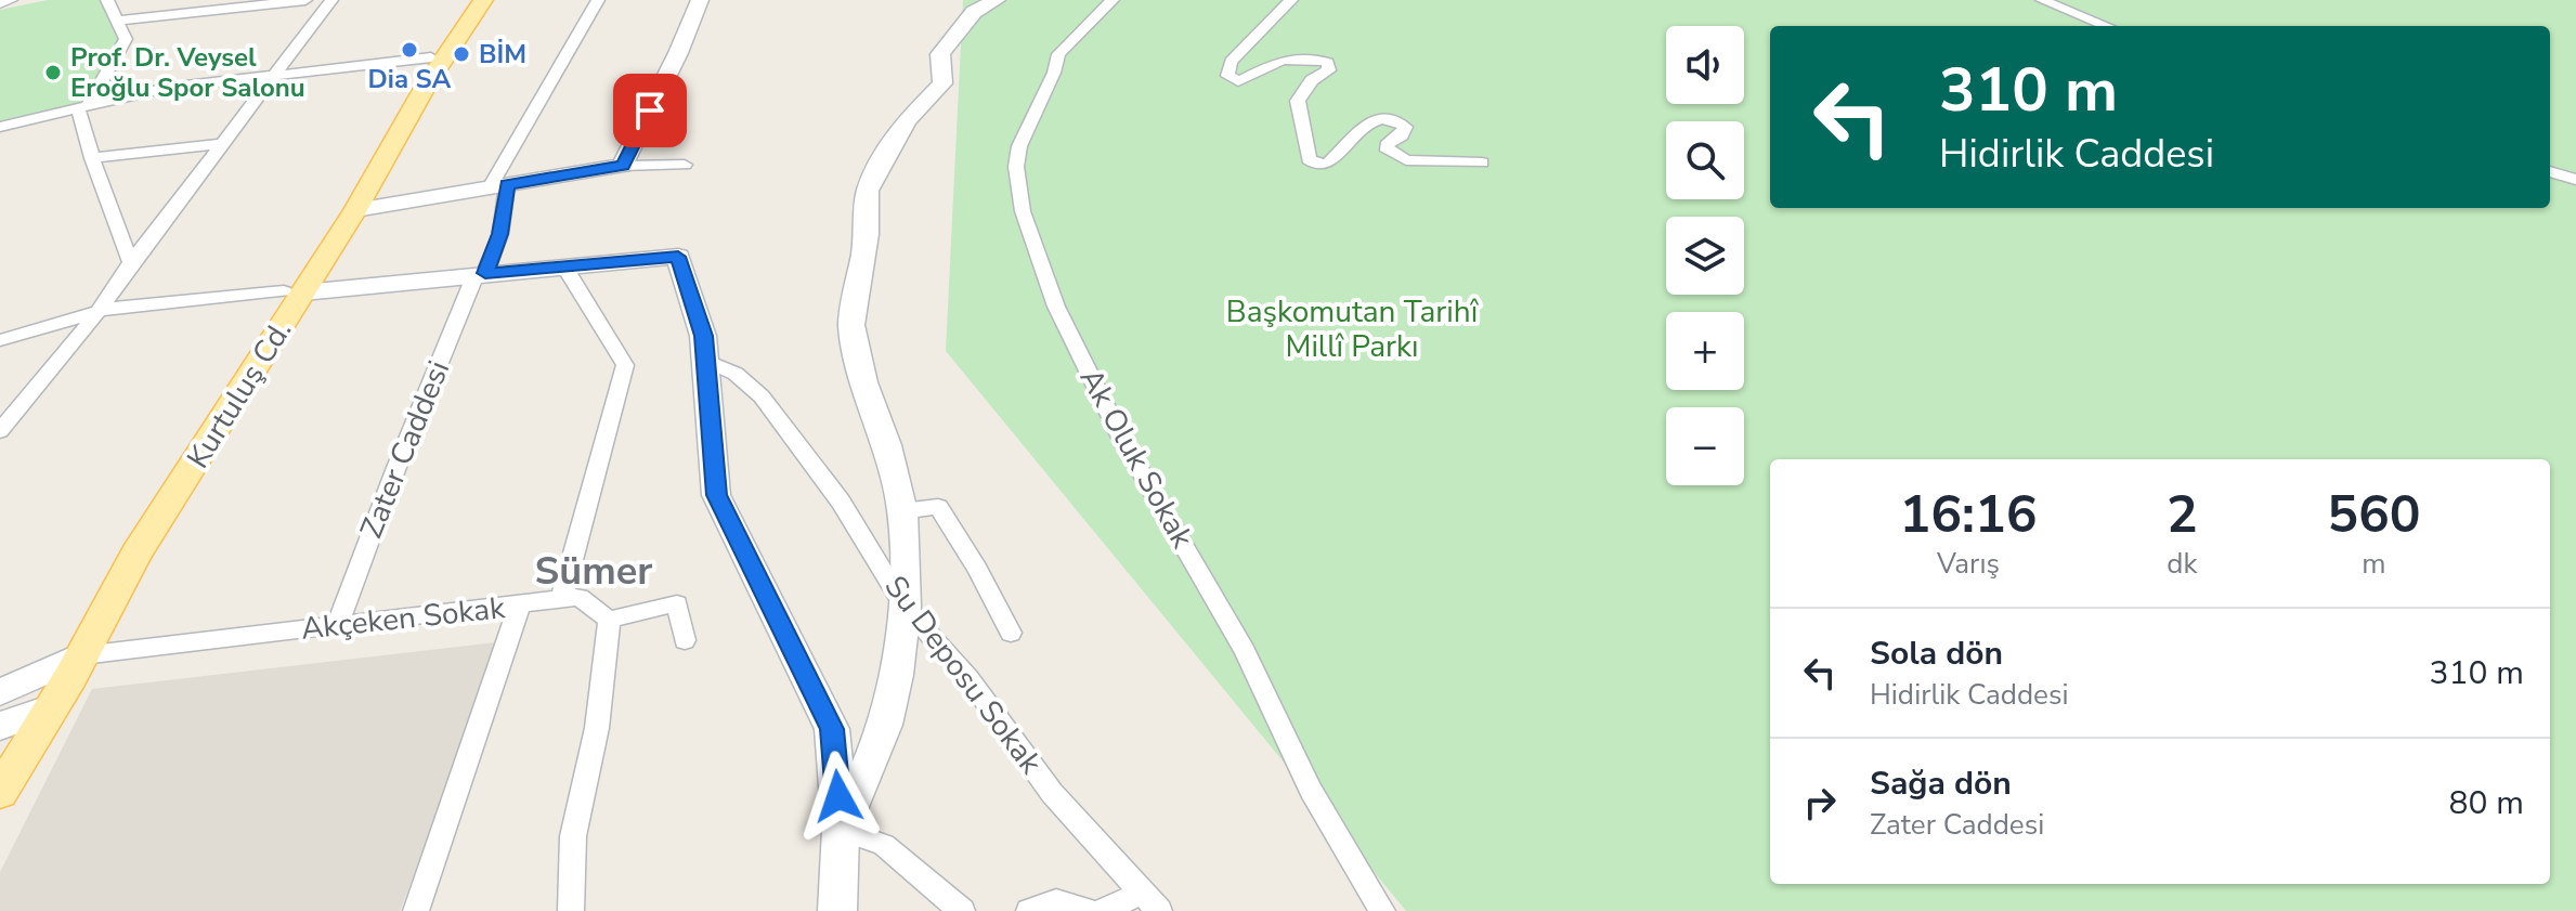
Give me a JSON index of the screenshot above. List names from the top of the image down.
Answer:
{
  "streets": {
    "main road": ["Kurtuluş Cd."],
    "street": [
      "Zater Caddesi",
      "Ak Oluk Sokak",
      "Akçeken Sokak",
      "Su Deposu Sokak"
    ]
  },
  "crossings": [
    ["Kurtuluş Cd.", "Akçeken Sokak"],
    ["Zater Caddesi", "Akçeken Sokak"]
  ],
  "districts": ["Sümer"],
  "parks": ["Başkomutan Tarihî Millî Parkı"],
  "places": ["Dia SA", "BİM", "Prof. Dr. Veysel Eroğlu Spor Salonu"],
  "page": {
    "map_buttons": ["+", "−"],
    "turn": ["310 m", "Hidirlik Caddesi"],
    "eta": [
      "16:16",
      "Varış",
      "2",
      "dk",
      "560",
      "m"
    ],
    "list": [
      {
        "name": "Sola dön",
        "note": "Hidirlik Caddesi",
        "value": "310 m"
      },
      {
        "name": "Sağa dön",
        "note": "Zater Caddesi",
        "value": "80 m"
      }
    ]
  }
}
